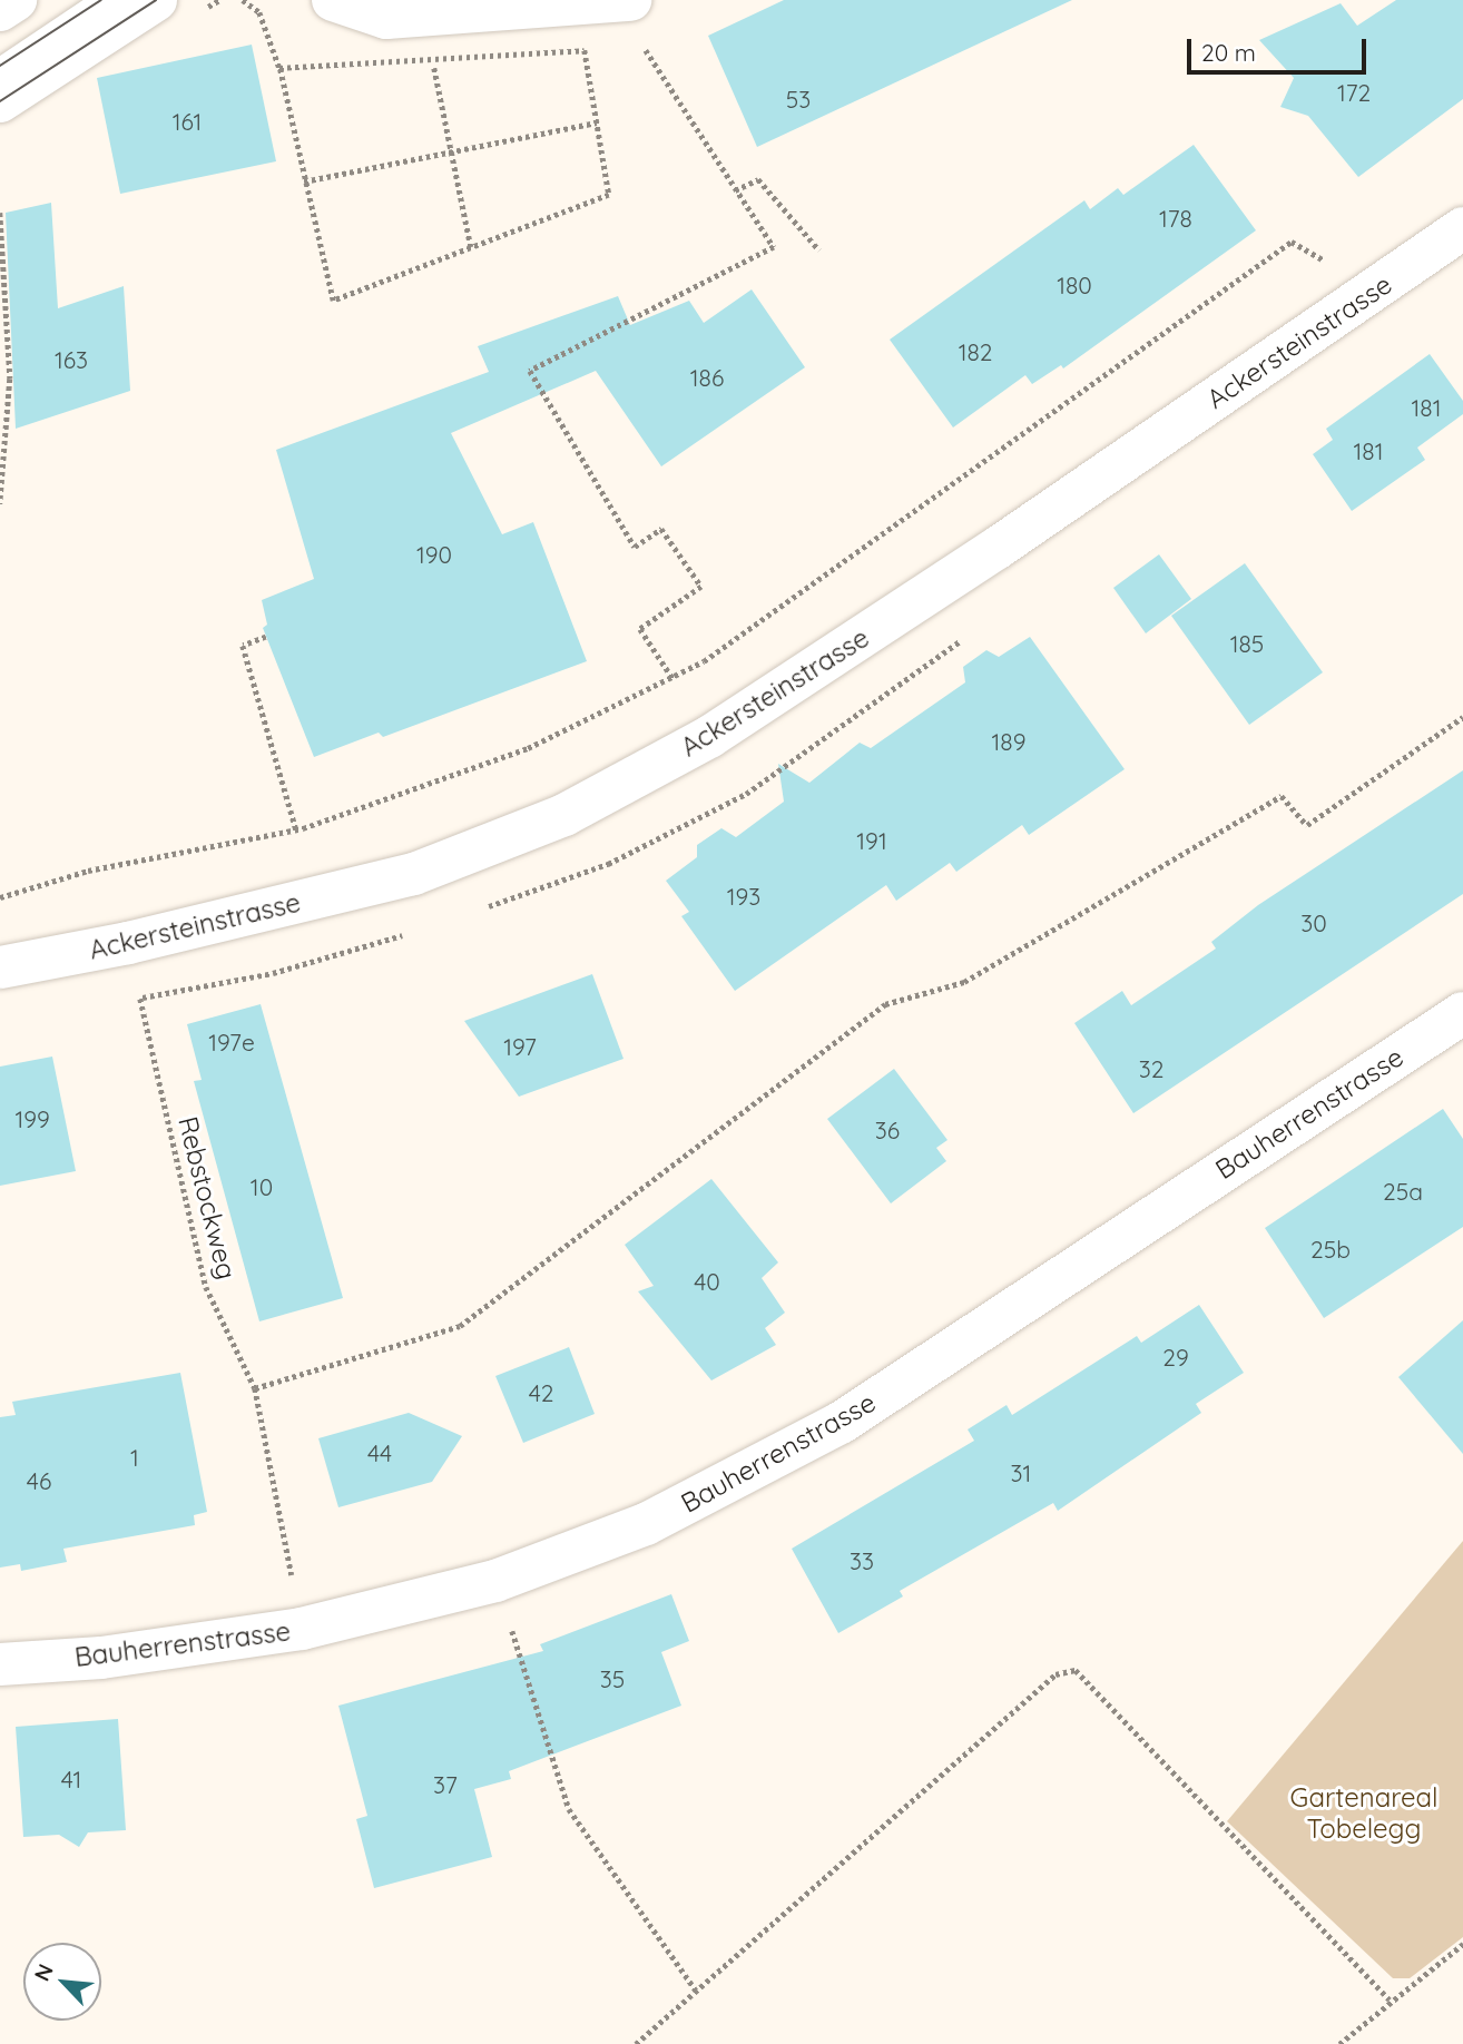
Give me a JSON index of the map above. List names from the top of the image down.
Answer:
{
  "streets": {
    "street": ["Ackersteinstrasse", "Bauherrenstrasse"],
    "path": ["Rebstockweg"]
  },
  "crossings": [
    ["Bauherrenstrasse", "Rebstockweg"]
  ],
  "parks": ["Gartenareal Tobelegg"],
  "house_numbers": [
    "172",
    "53",
    "161",
    "178",
    "180",
    "182",
    "163",
    "186",
    "181",
    "181",
    "190",
    "185",
    "189",
    "191",
    "193",
    "30",
    "197e",
    "197",
    "32",
    "199",
    "36",
    "10",
    "25a",
    "25b",
    "40",
    "29",
    "42",
    "44",
    "1",
    "31",
    "46",
    "33",
    "35",
    "41",
    "37"
  ],
  "scale_bar": "20 m",
  "north": "top left"
}
